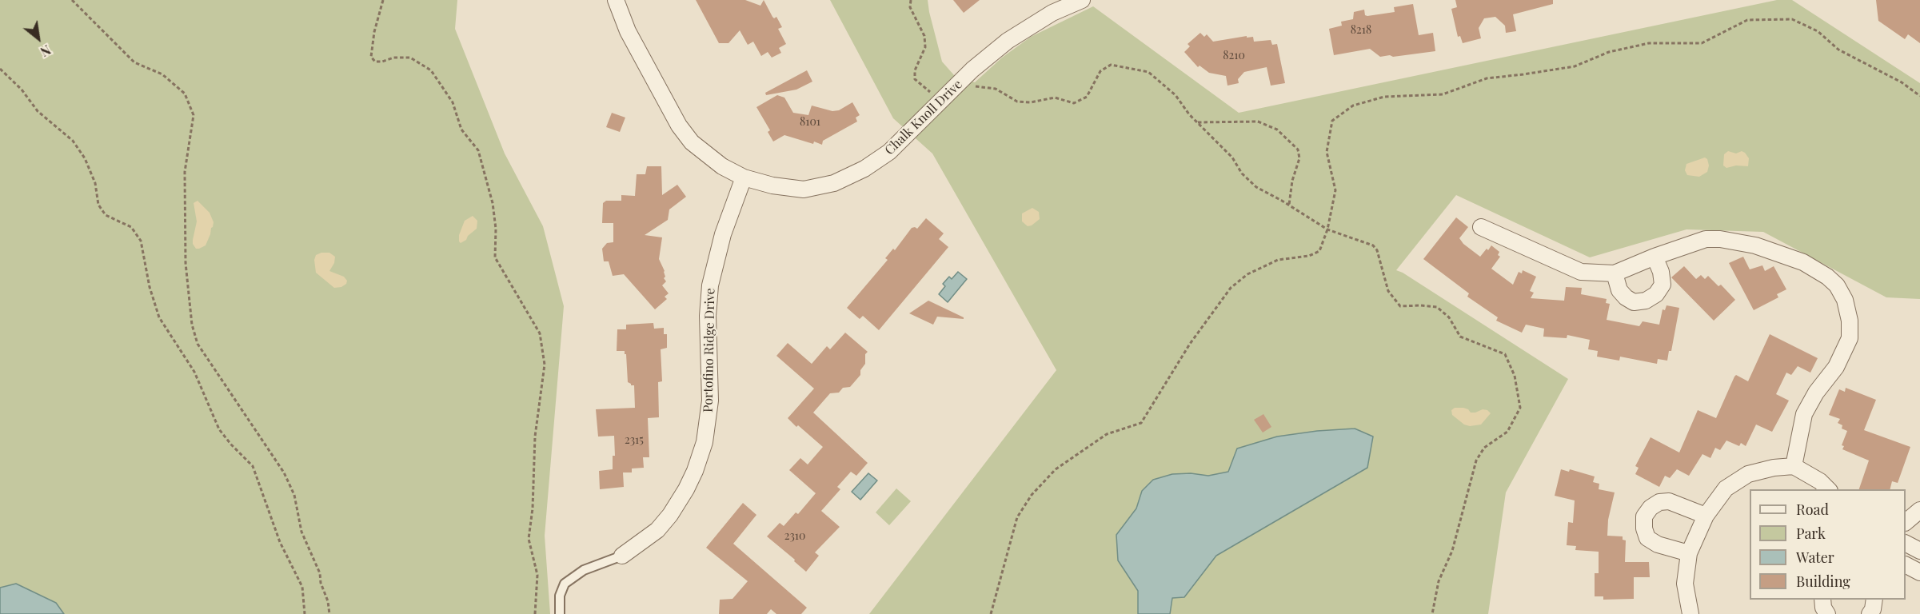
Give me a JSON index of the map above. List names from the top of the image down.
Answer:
{
  "streets": {
    "street": ["Chalk Knoll Drive", "Portofino Ridge Drive"]
  },
  "crossings": [
    ["Chalk Knoll Drive", "Portofino Ridge Drive"]
  ],
  "house_numbers": [
    "8218",
    "8210",
    "8101",
    "2315",
    "2310"
  ],
  "legend": [
    "Road",
    "Park",
    "Water",
    "Building"
  ],
  "north": "bottom right"
}
